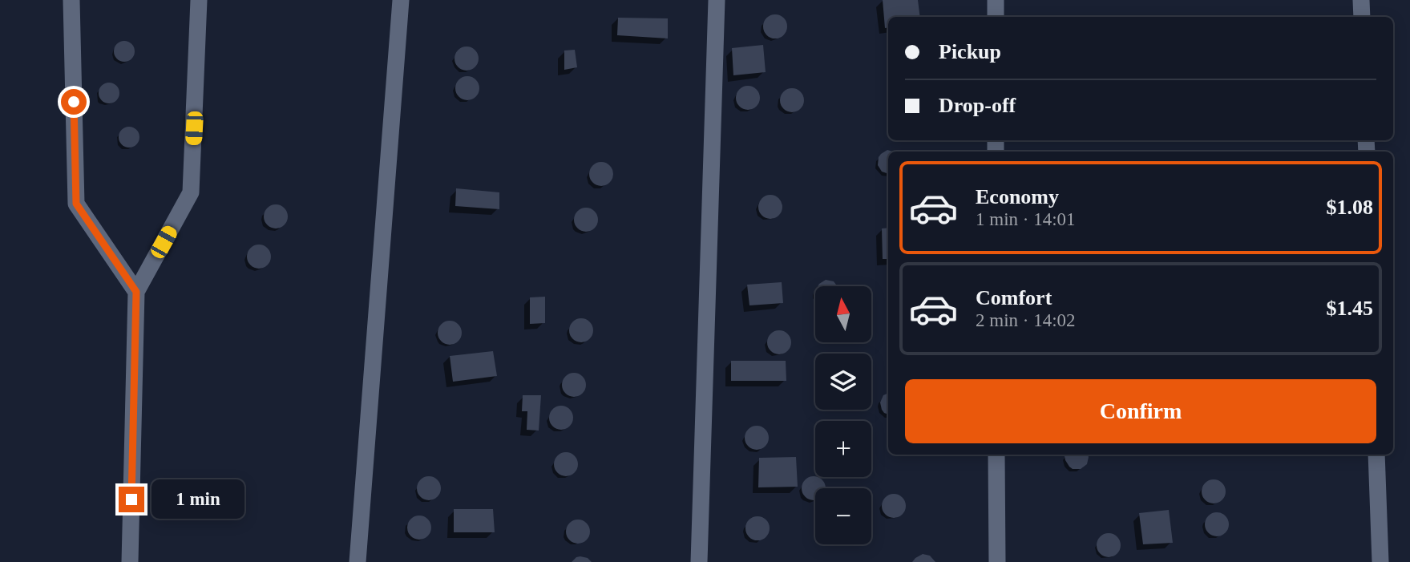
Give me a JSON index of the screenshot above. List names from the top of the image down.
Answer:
{
  "north": "top",
  "page": {
    "banner": ["Pickup", "Drop-off"],
    "list": [
      {
        "name": "Economy",
        "note": "1 min · 14:01",
        "value": "$1.08"
      },
      {
        "name": "Comfort",
        "note": "2 min · 14:02",
        "value": "$1.45"
      }
    ],
    "map_buttons": ["+", "−"],
    "buttons": "Confirm",
    "bubble": "1 min"
  }
}
